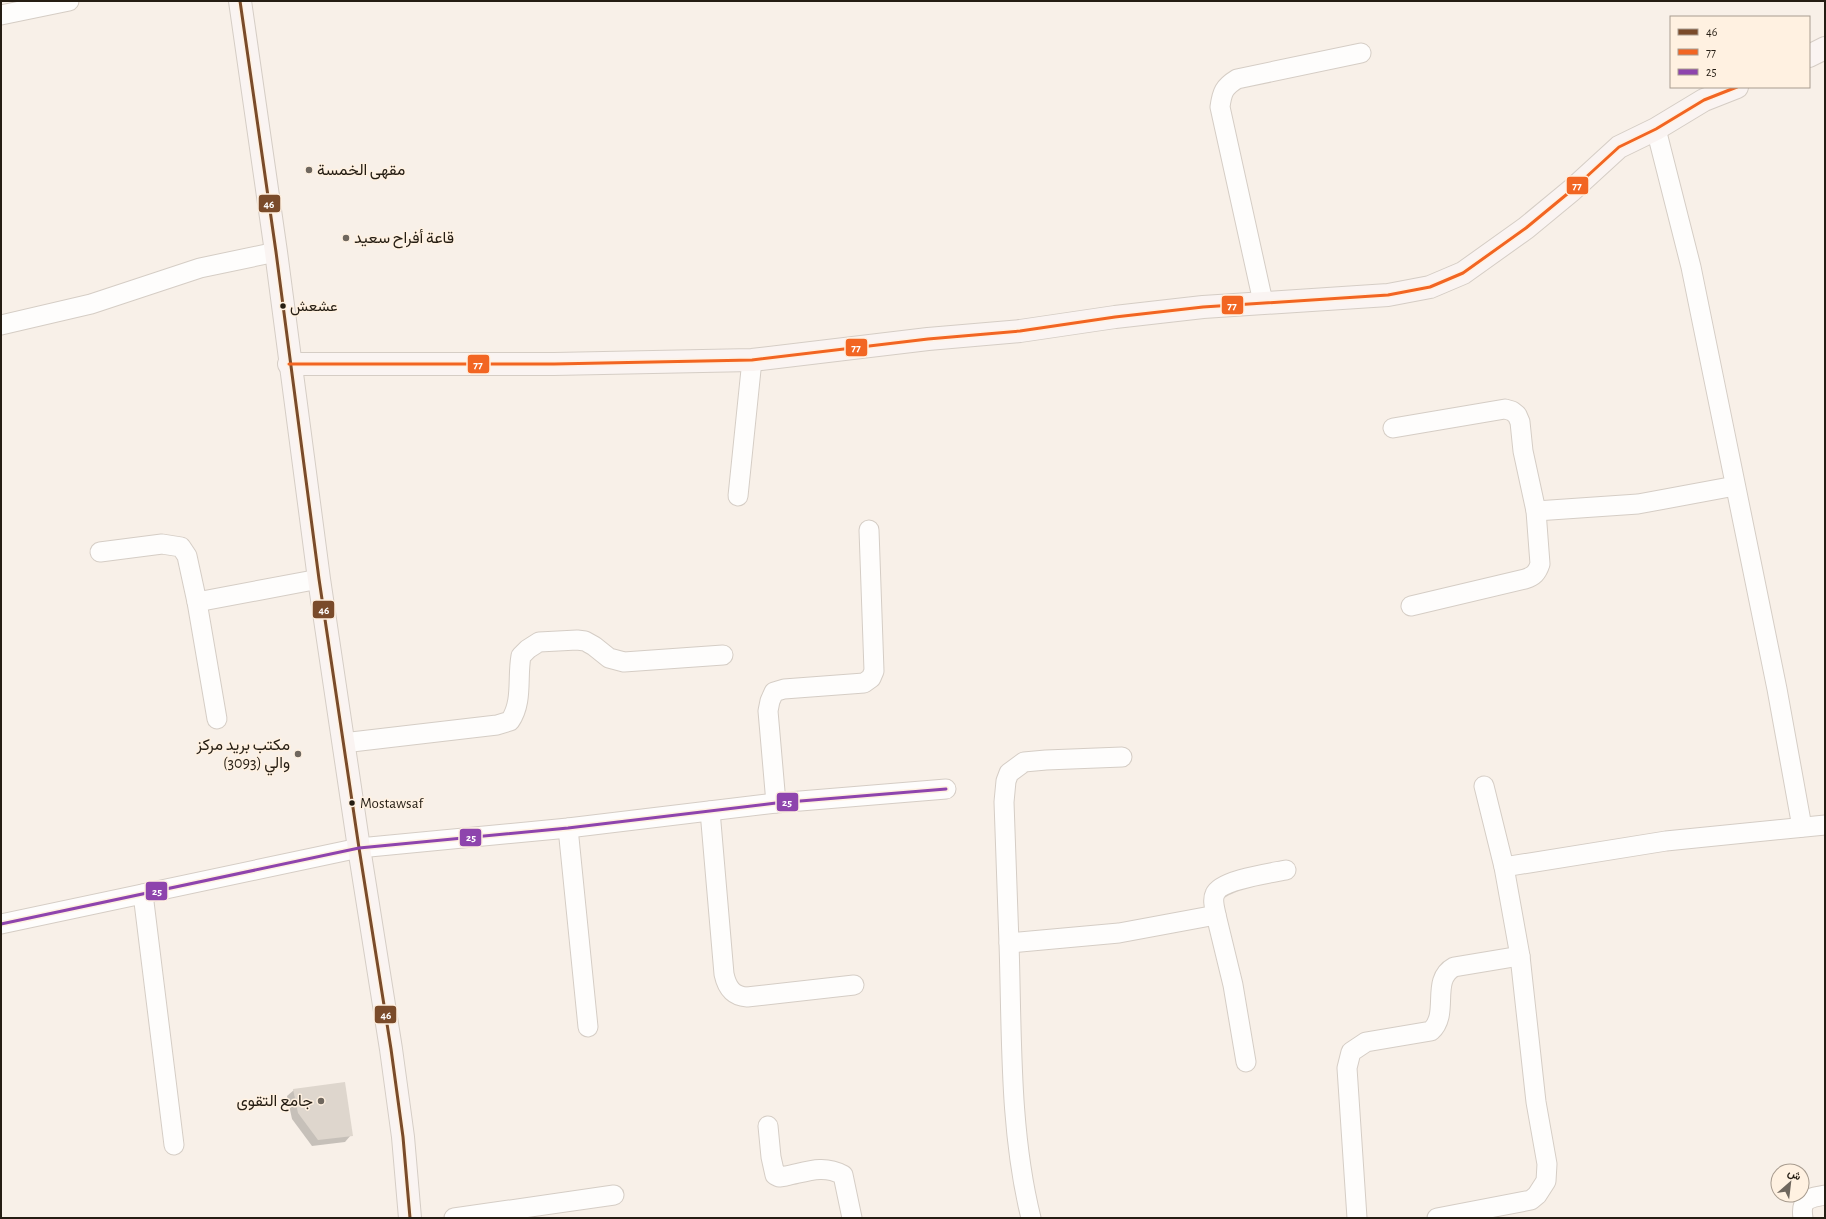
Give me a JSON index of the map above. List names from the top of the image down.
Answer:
{
  "places": [
    "مقهى الخمسة",
    "قاعة أفراح سعيد",
    "عشعش",
    "مكتب بريد مركز والي (3093)",
    "Mostawsaf",
    "جامع التقوى"
  ],
  "lines": ["transit line 46", "transit line 77", "transit line 25"],
  "legend": ["46", "77", "25"],
  "north": "top right"
}
